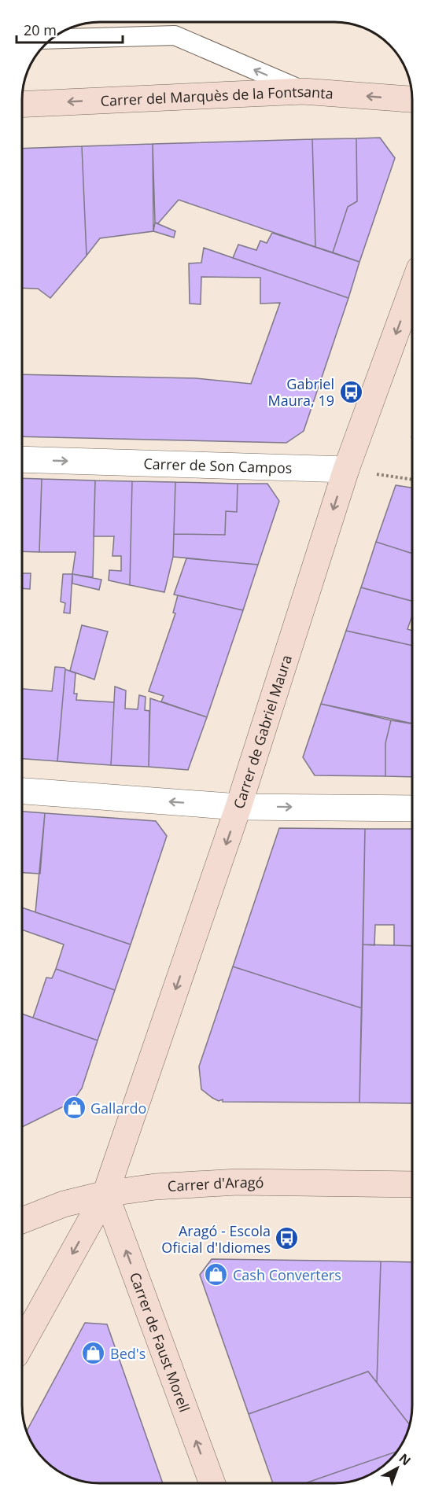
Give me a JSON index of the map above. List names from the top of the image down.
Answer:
{
  "streets": {
    "street": [
      "Carrer del Marquès de la Fontsanta",
      "Carrer de Son Campos",
      "Carrer de Gabriel Maura",
      "Carrer d'Aragó",
      "Carrer de Faust Morell"
    ]
  },
  "crossings": [
    ["Carrer de Son Campos", "Carrer de Gabriel Maura"],
    ["Carrer de Gabriel Maura", "Carrer d'Aragó"],
    ["Carrer de Gabriel Maura", "Carrer de Faust Morell"],
    ["Carrer d'Aragó", "Carrer de Faust Morell"]
  ],
  "one_way": [
    "Carrer del Marquès de la Fontsanta",
    "Carrer de Son Campos",
    "Carrer de Gabriel Maura",
    "Carrer de Faust Morell"
  ],
  "places": {
    "bus stop": ["Gabriel Maura, 19", "Aragó - Escola Oficial d'Idiomes"],
    "shop": ["Gallardo", "Cash Converters", "Bed's"]
  },
  "scale_bar": "20 m",
  "north": "top right"
}
